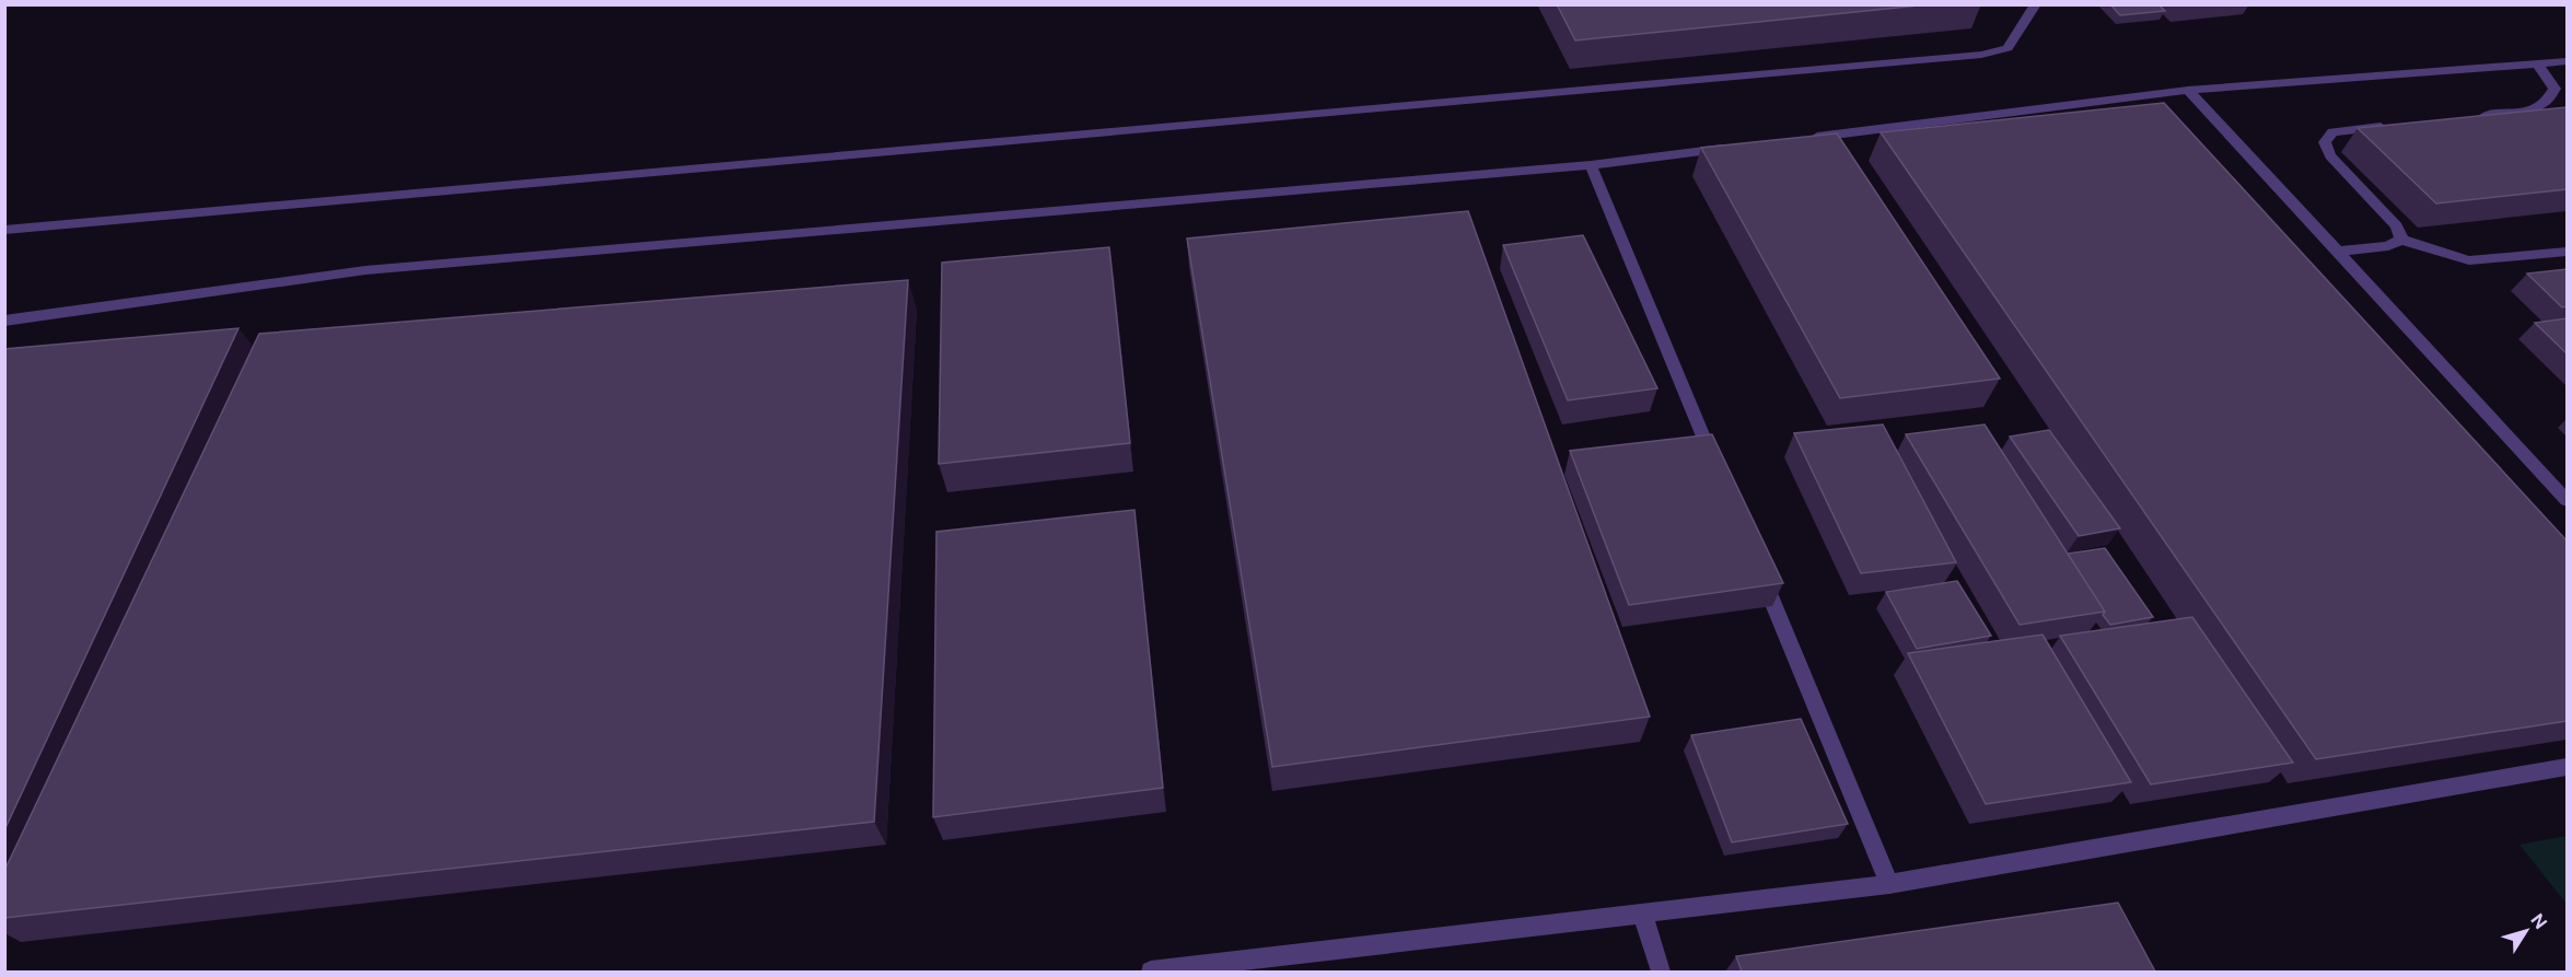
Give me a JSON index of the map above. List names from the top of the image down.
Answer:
{
  "north": "top right"
}
